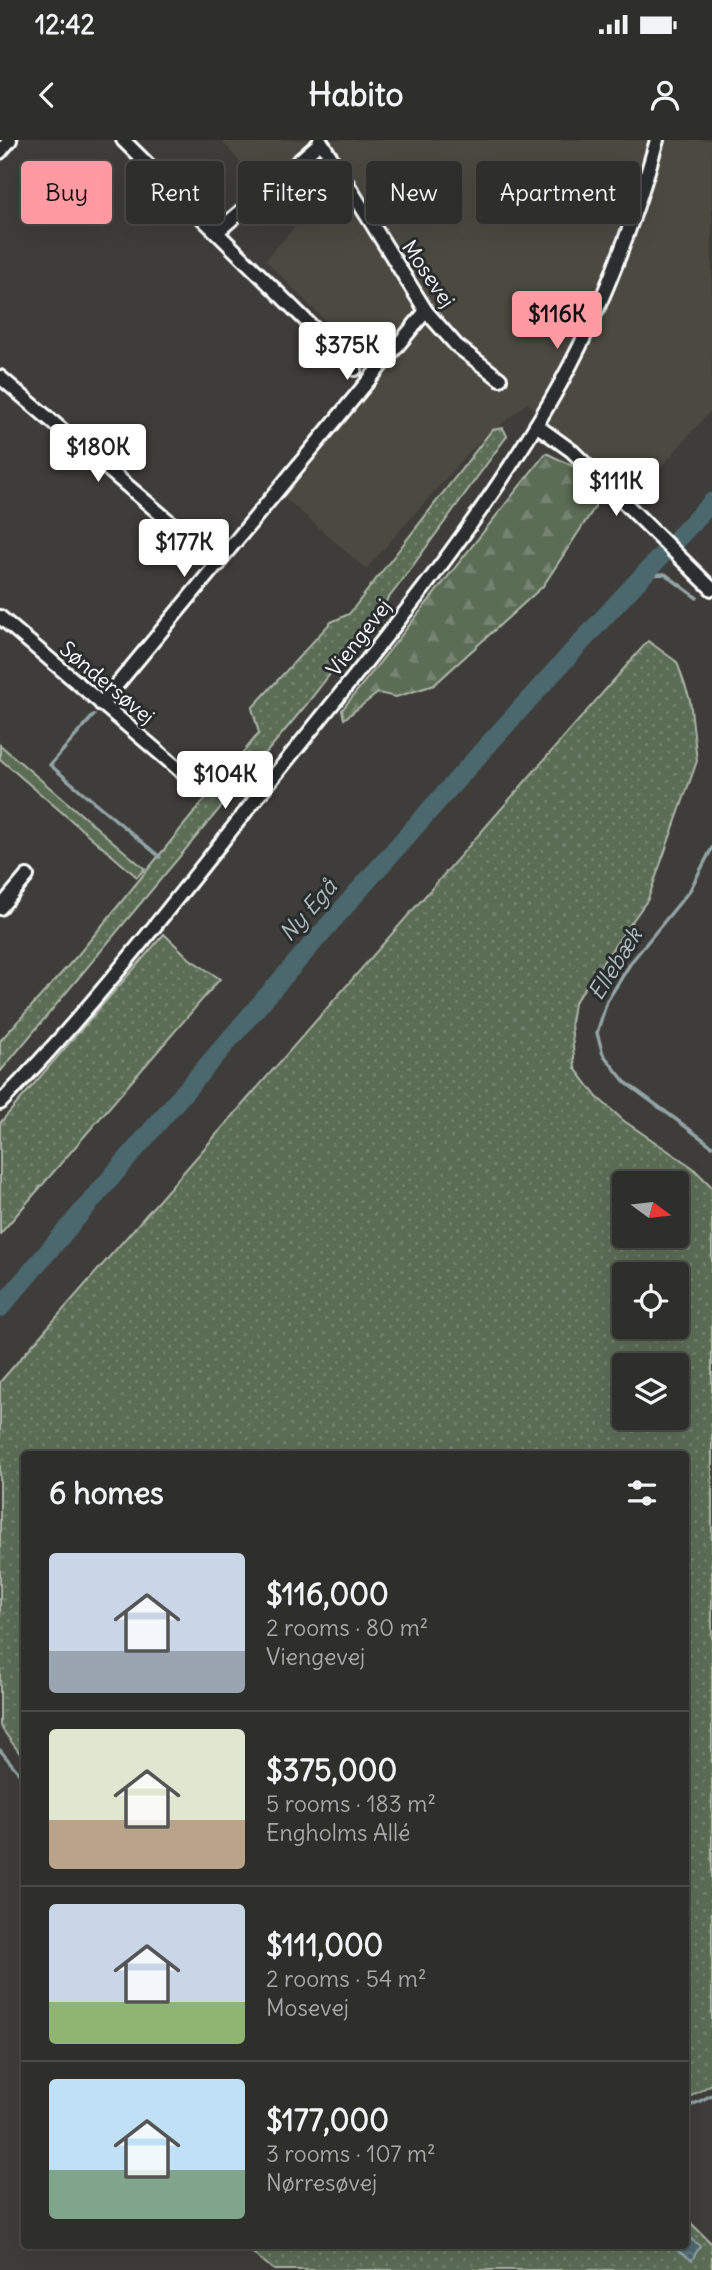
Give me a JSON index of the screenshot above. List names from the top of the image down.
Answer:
{
  "streets": {
    "street": ["Mosevej", "Viengevej", "Søndersøvej"]
  },
  "water": ["Ny Egå", "Ellebæk"],
  "north": "right",
  "page": {
    "status": "12:42",
    "header": "Habito",
    "chip": [
      "Buy",
      "Rent",
      "Filters",
      "New",
      "Apartment"
    ],
    "price": [
      "$116K",
      "$375K",
      "$180K",
      "$111K",
      "$177K",
      "$104K"
    ],
    "heading": "6 homes",
    "list": [
      {
        "name": "$116,000",
        "note": "2 rooms · 80 m² · Viengevej"
      },
      {
        "name": "$375,000",
        "note": "5 rooms · 183 m² · Engholms Allé"
      },
      {
        "name": "$111,000",
        "note": "2 rooms · 54 m² · Mosevej"
      },
      {
        "name": "$177,000",
        "note": "3 rooms · 107 m² · Nørresøvej"
      }
    ]
  }
}
